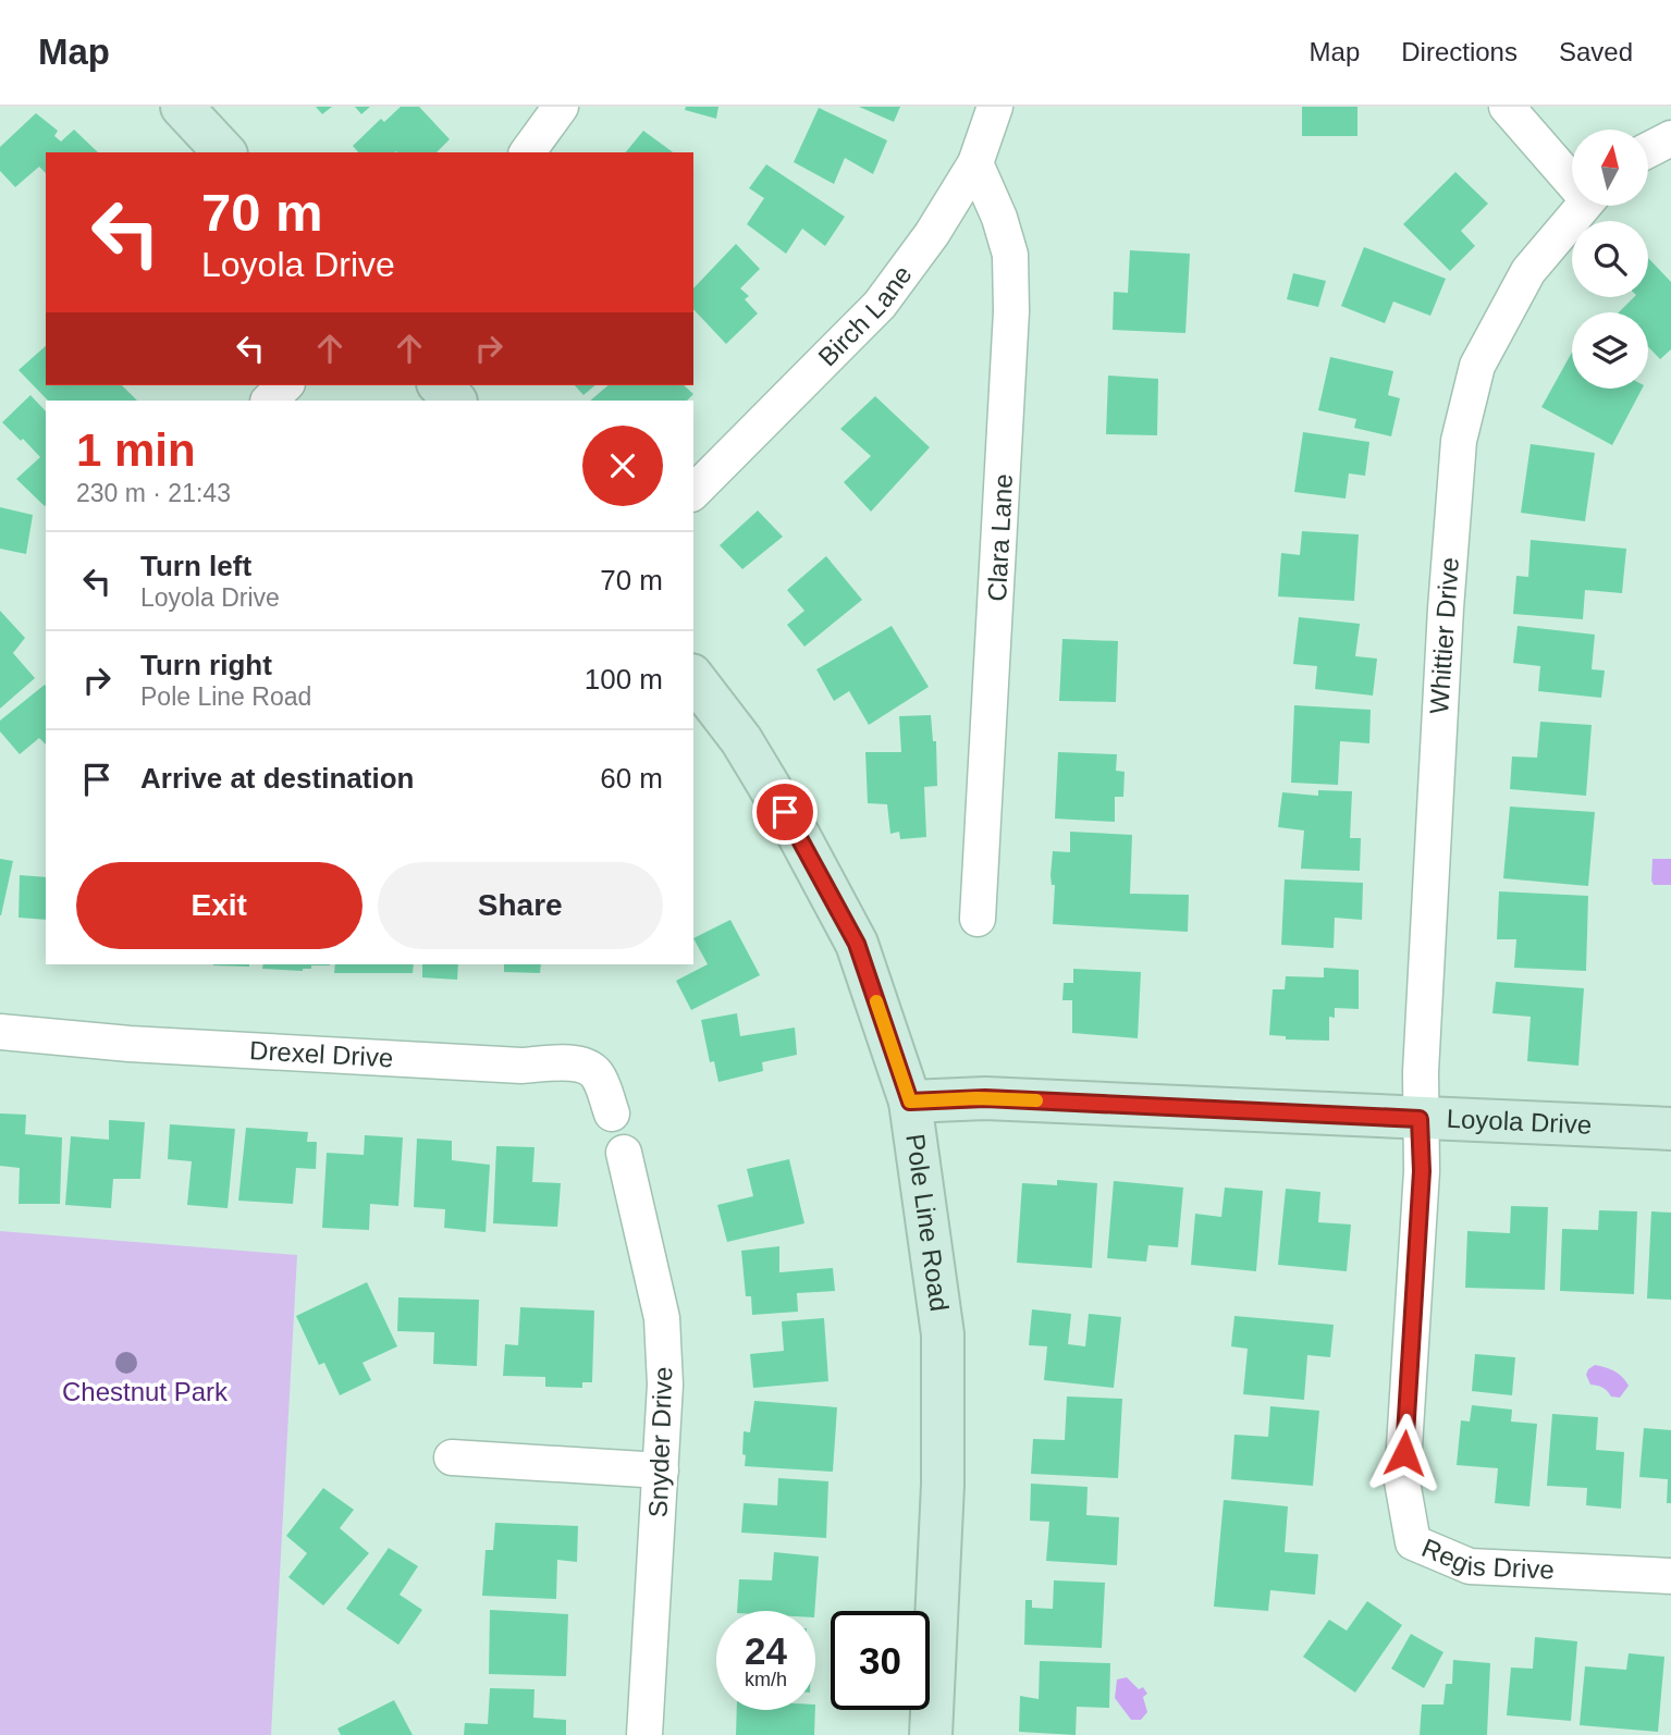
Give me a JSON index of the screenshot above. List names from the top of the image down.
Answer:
{
  "streets": {
    "main road": ["Loyola Drive", "Pole Line Road"],
    "street": [
      "Birch Lane",
      "Clara Lane",
      "Whittier Drive",
      "Drexel Drive",
      "Snyder Drive",
      "Regis Drive"
    ]
  },
  "crossings": [
    ["Birch Lane", "Clara Lane"],
    ["Whittier Drive", "Loyola Drive"],
    ["Whittier Drive", "Regis Drive"],
    ["Loyola Drive", "Pole Line Road"],
    ["Loyola Drive", "Regis Drive"]
  ],
  "parks": ["Chestnut Park"],
  "north": "top",
  "page": {
    "header": "Map",
    "nav": ["Map", "Directions", "Saved"],
    "turn": ["70 m", "Loyola Drive"],
    "heading": ["1 min", "230 m · 21:43"],
    "list": [
      {
        "name": "Turn left",
        "note": "Loyola Drive",
        "value": "70 m"
      },
      {
        "name": "Turn right",
        "note": "Pole Line Road",
        "value": "100 m"
      },
      {
        "name": "Arrive at destination",
        "value": "60 m"
      }
    ],
    "buttons": ["Exit", "Share"],
    "speed": "24 km/h",
    "limit": "30"
  }
}
